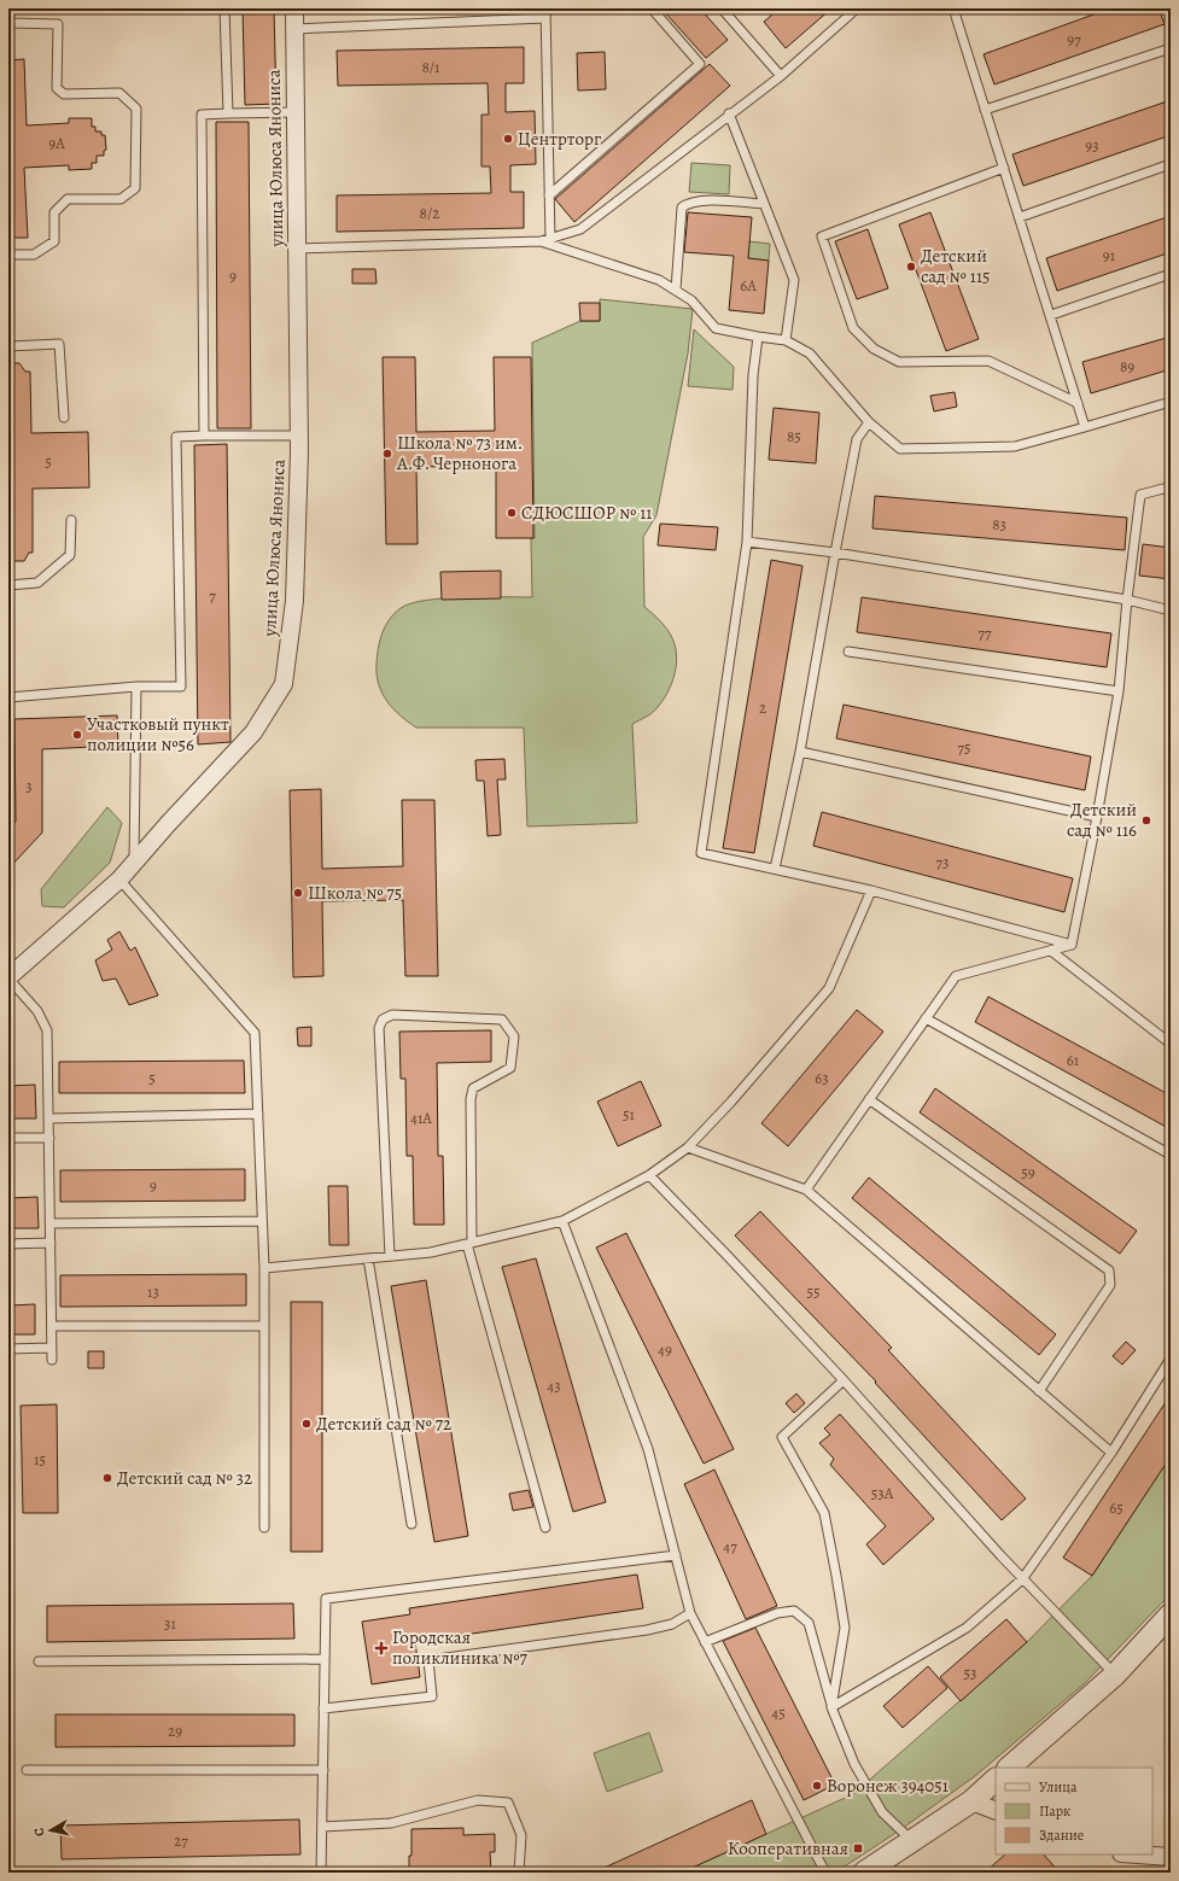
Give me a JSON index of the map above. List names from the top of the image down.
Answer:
{
  "streets": {
    "street": ["улица Юлюса Янониса"]
  },
  "places": {
    "other": [
      "Центрторг",
      "Детский сад № 115",
      "Школа № 73 им. А.Ф. Чернонога",
      "СДЮСШОР № 11",
      "Участковый пункт полиции №56",
      "Детский сад № 116",
      "Школа № 75",
      "Детский сад № 72",
      "Детский сад № 32",
      "Воронеж 394051"
    ],
    "health": ["Городская поликлиника №7"],
    "transit": ["Кооперативная"]
  },
  "house_numbers": [
    "97",
    "8/1",
    "9А",
    "93",
    "8/2",
    "91",
    "9",
    "6А",
    "89",
    "85",
    "5",
    "83",
    "7",
    "77",
    "2",
    "75",
    "3",
    "73",
    "61",
    "5",
    "63",
    "51",
    "41А",
    "59",
    "9",
    "13",
    "55",
    "49",
    "43",
    "15",
    "53А",
    "65",
    "47",
    "31",
    "53",
    "45",
    "29",
    "27"
  ],
  "legend": ["Улица", "Парк", "Здание"],
  "north": "left"
}
